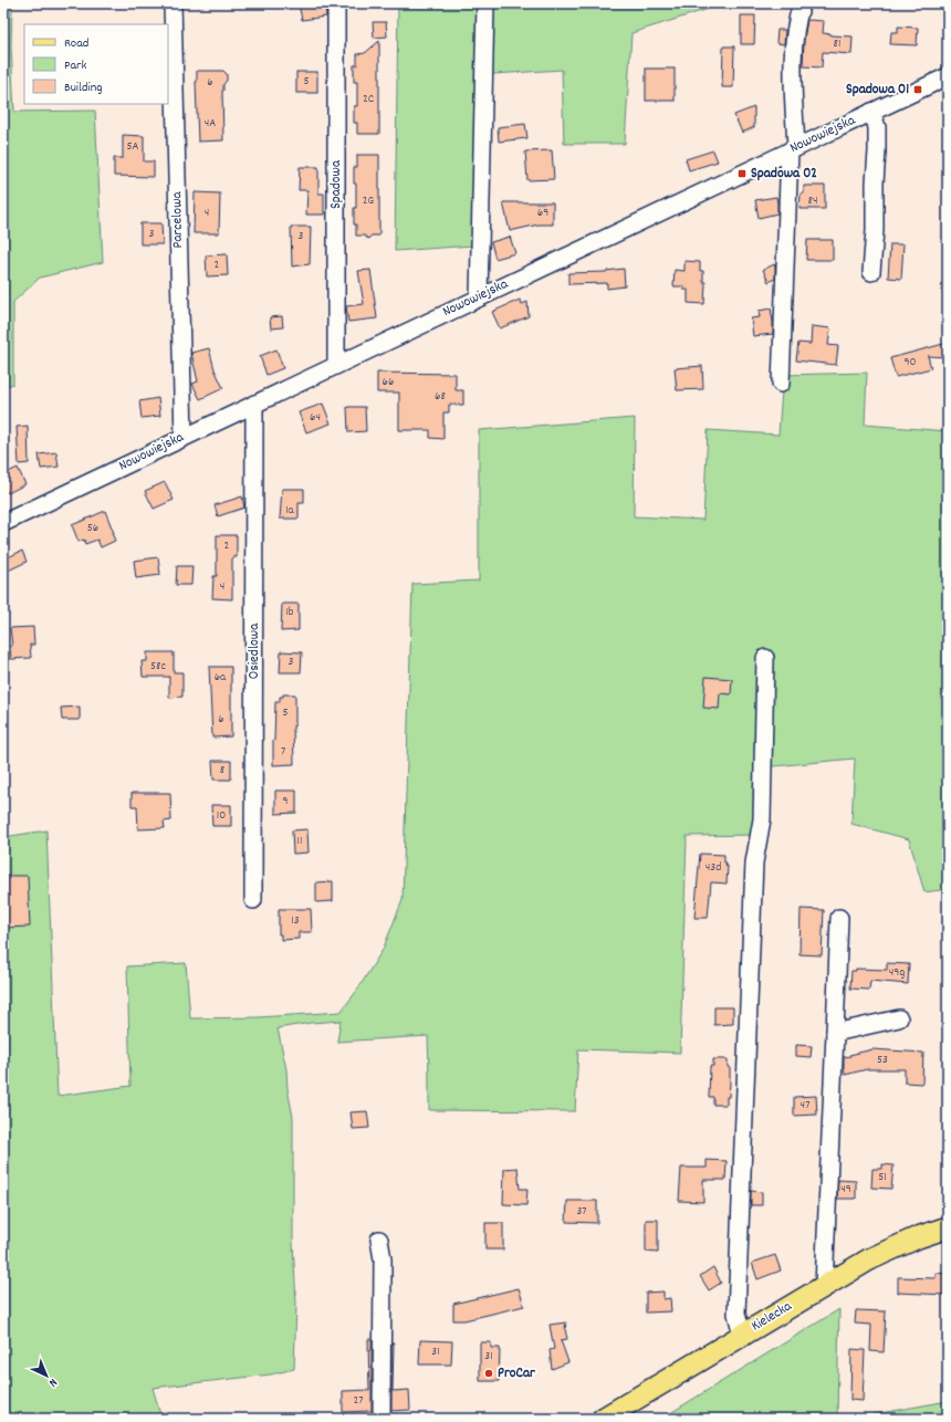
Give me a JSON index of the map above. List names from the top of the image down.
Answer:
{
  "streets": {
    "main road": ["Kielecka"],
    "street": [
      "Nowowiejska",
      "Spadowa",
      "Parcelowa",
      "Osiedlowa"
    ]
  },
  "crossings": [
    ["Nowowiejska", "Spadowa"],
    ["Nowowiejska", "Parcelowa"],
    ["Nowowiejska", "Osiedlowa"]
  ],
  "places": {
    "transit": ["Spadowa 01", "Spadowa 02"],
    "other": ["ProCar"]
  },
  "house_numbers": [
    "81",
    "5",
    "6",
    "2C",
    "4A",
    "5A",
    "2G",
    "84",
    "4",
    "69",
    "3",
    "3",
    "2",
    "90",
    "66",
    "68",
    "64",
    "1a",
    "56",
    "2",
    "4",
    "1b",
    "3",
    "58c",
    "6a",
    "5",
    "6",
    "7",
    "8",
    "9",
    "10",
    "11",
    "43d",
    "13",
    "49g",
    "53",
    "47",
    "51",
    "49",
    "37",
    "31",
    "31",
    "27"
  ],
  "legend": ["Road", "Park", "Building"],
  "north": "bottom right"
}
